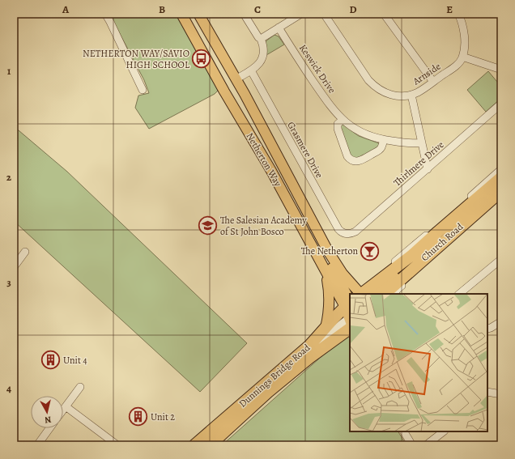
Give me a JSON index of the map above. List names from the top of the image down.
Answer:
{
  "streets": {
    "highway": ["Church Road", "Dunnings Bridge Road"],
    "main road": ["Netherton Way"],
    "street": [
      "Keswick Drive",
      "Arnside",
      "Grasmere Drive",
      "Thirlmere Drive"
    ]
  },
  "crossings": [
    ["Keswick Drive", "Arnside"],
    ["Arnside", "Thirlmere Drive"],
    ["Grasmere Drive", "Thirlmere Drive"],
    ["Netherton Way", "Church Road"],
    ["Netherton Way", "Dunnings Bridge Road"]
  ],
  "places": {
    "bus stop": ["NETHERTON WAY/SAVIO HIGH SCHOOL"],
    "school or university": ["The Salesian Academy of St John Bosco"],
    "bar": ["The Netherton"],
    "building": ["Unit 4", "Unit 2"]
  },
  "north": "bottom",
  "grid": {
    "columns": [
      "A",
      "B",
      "C",
      "D",
      "E"
    ],
    "rows": [
      "1",
      "2",
      "3",
      "4"
    ]
  }
}
